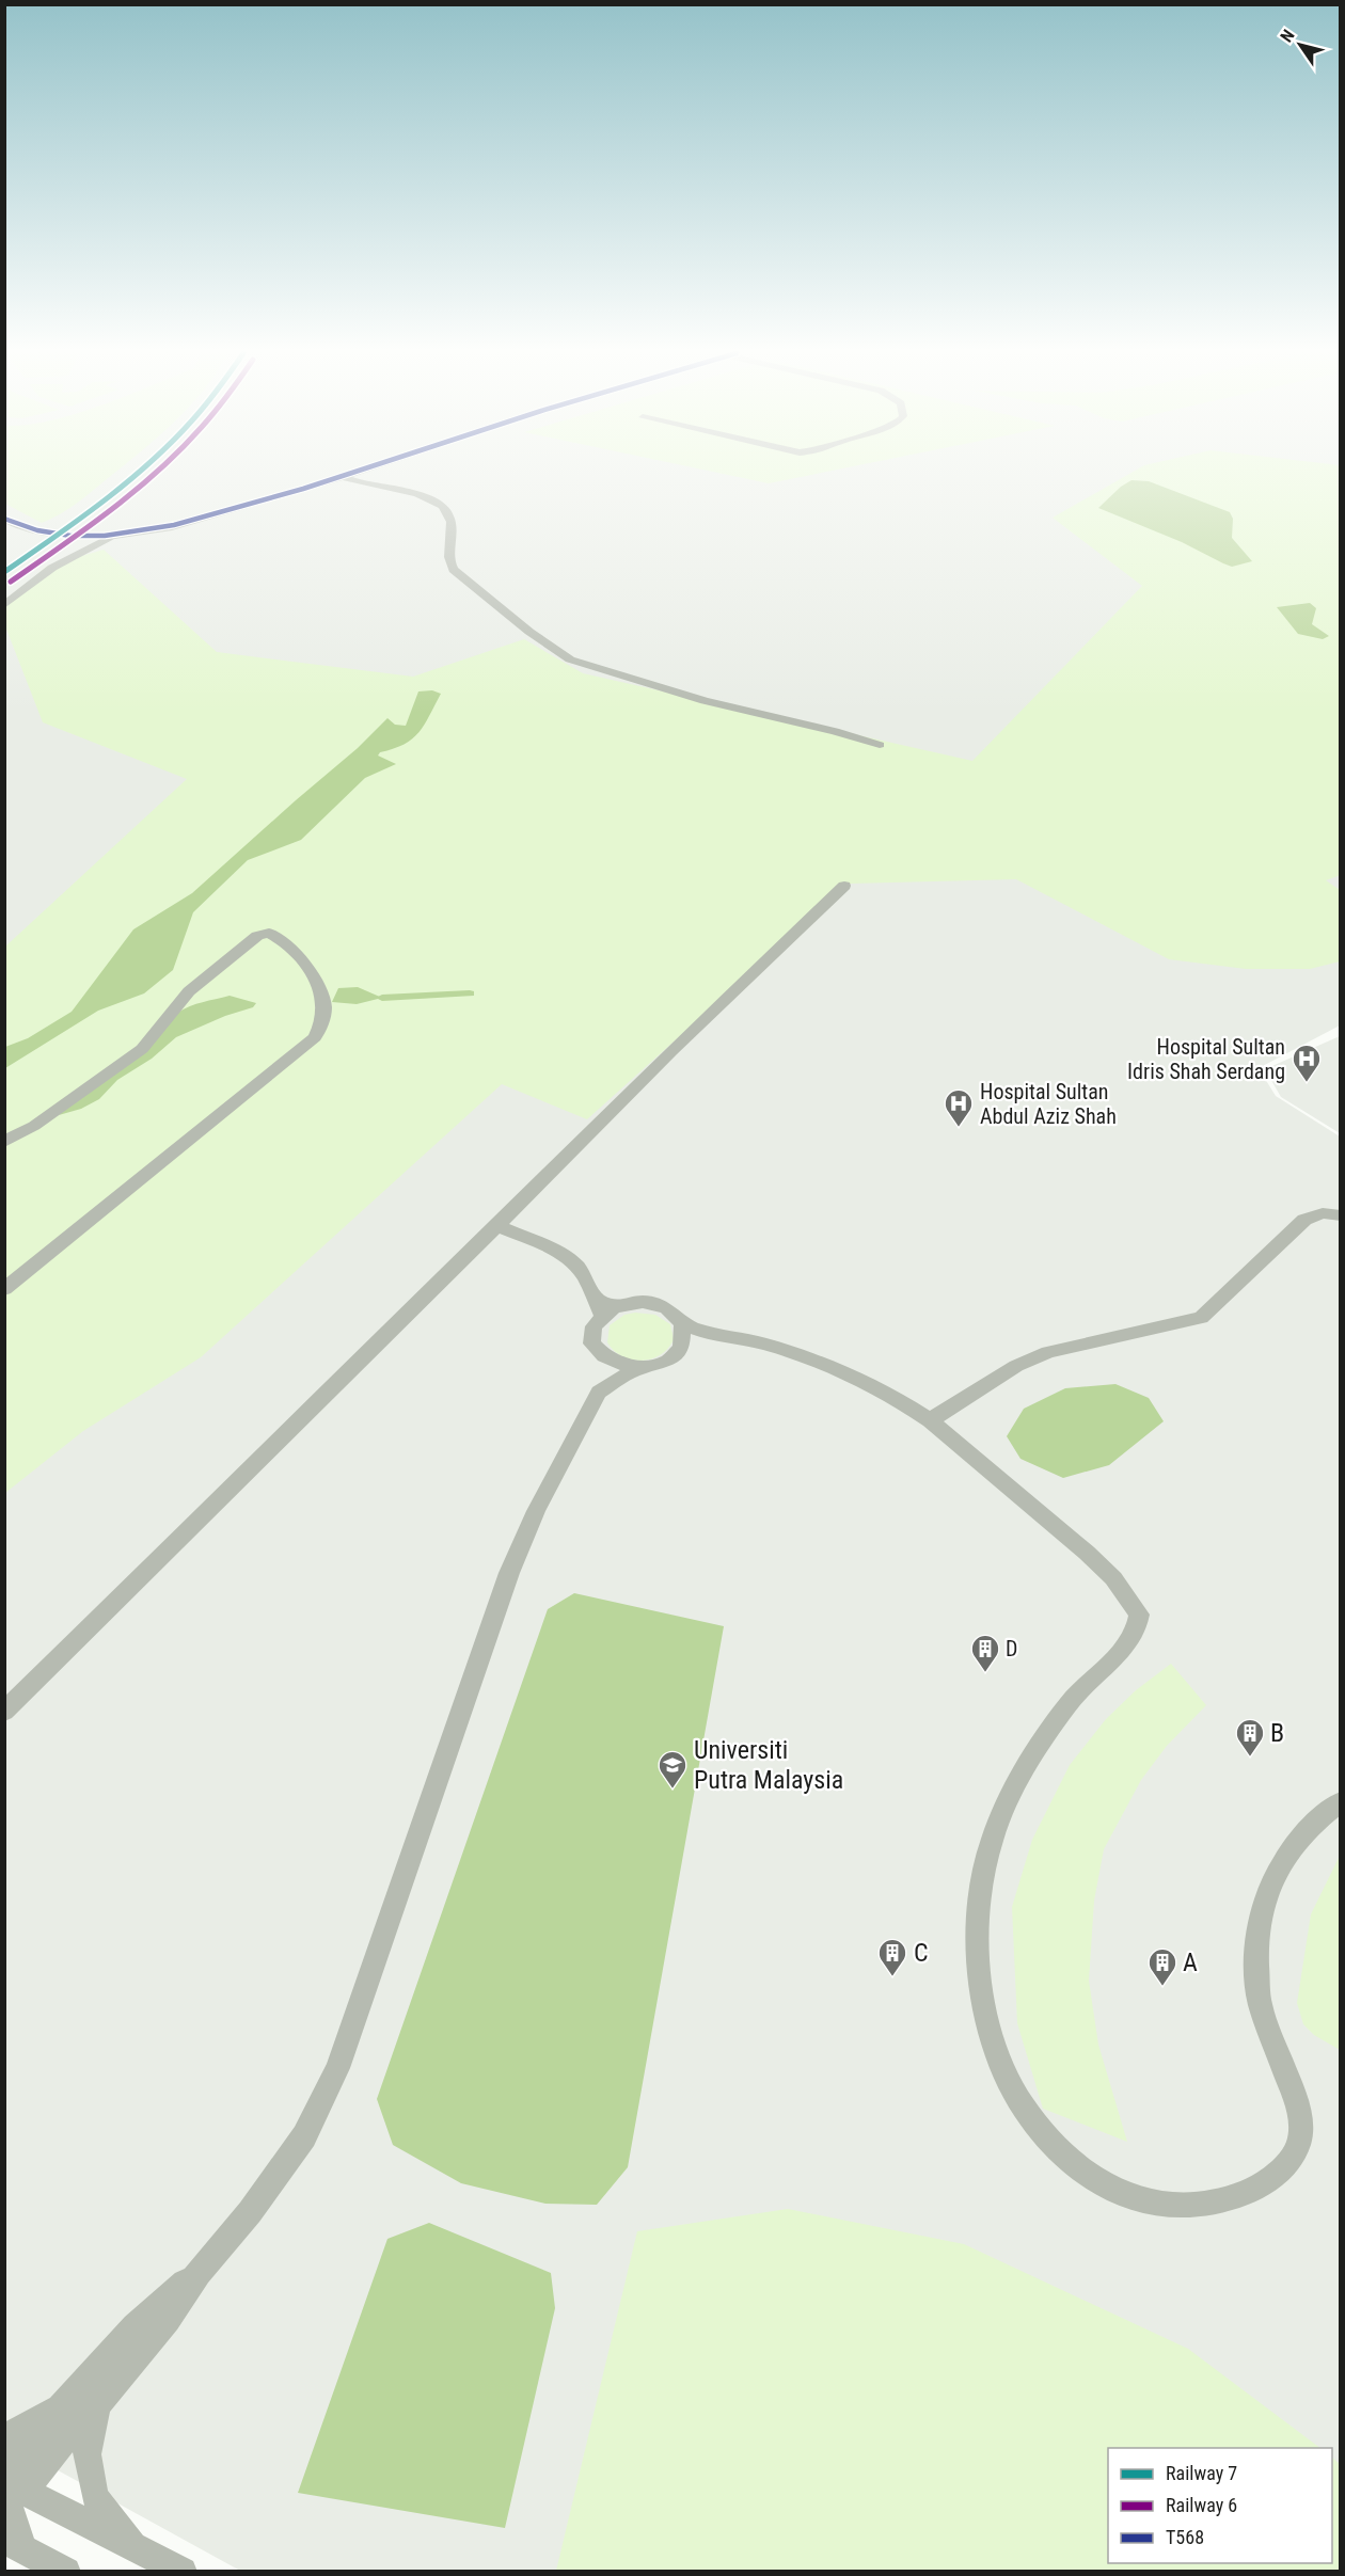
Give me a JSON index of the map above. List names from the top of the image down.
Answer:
{
  "places": {
    "hospital": ["Hospital Sultan Idris Shah Serdang", "Hospital Sultan Abdul Aziz Shah"],
    "building": [
      "D",
      "B",
      "C",
      "A"
    ],
    "school or university": ["Universiti Putra Malaysia"]
  },
  "lines": ["rail line 7", "rail line 6", "transit line T568"],
  "legend": ["Railway 7", "Railway 6", "T568"],
  "north": "top left"
}
